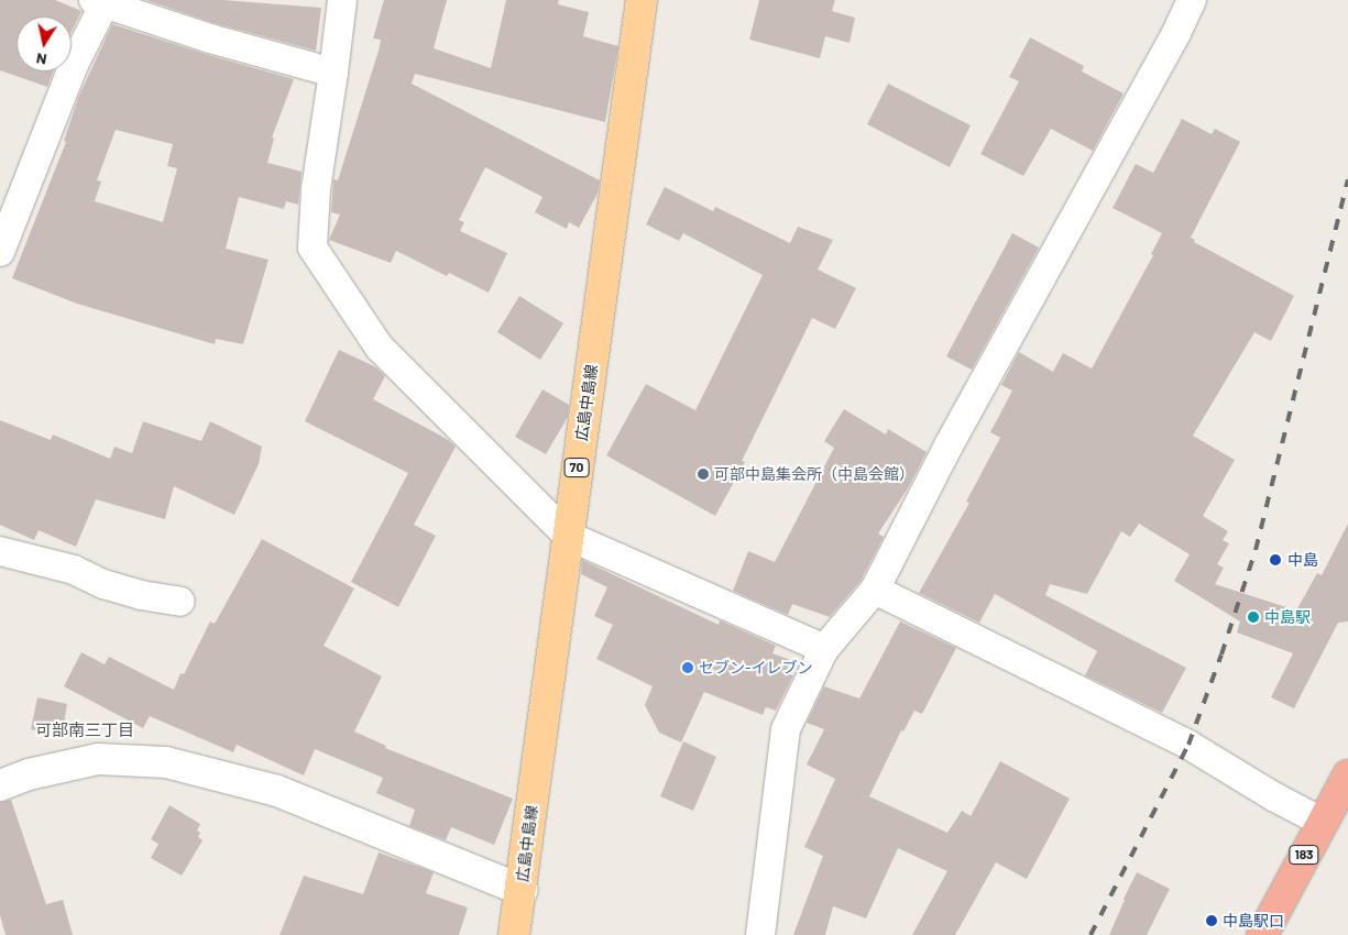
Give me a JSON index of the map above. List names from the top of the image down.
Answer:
{
  "streets": {
    "highway": ["183"],
    "main road": ["広島中島線", "70"]
  },
  "districts": ["可部南三丁目"],
  "places": [
    "可部中島集会所（中島会館）",
    "中島",
    "中島駅",
    "セブン-イレブン",
    "中島駅口"
  ],
  "north": "bottom"
}
